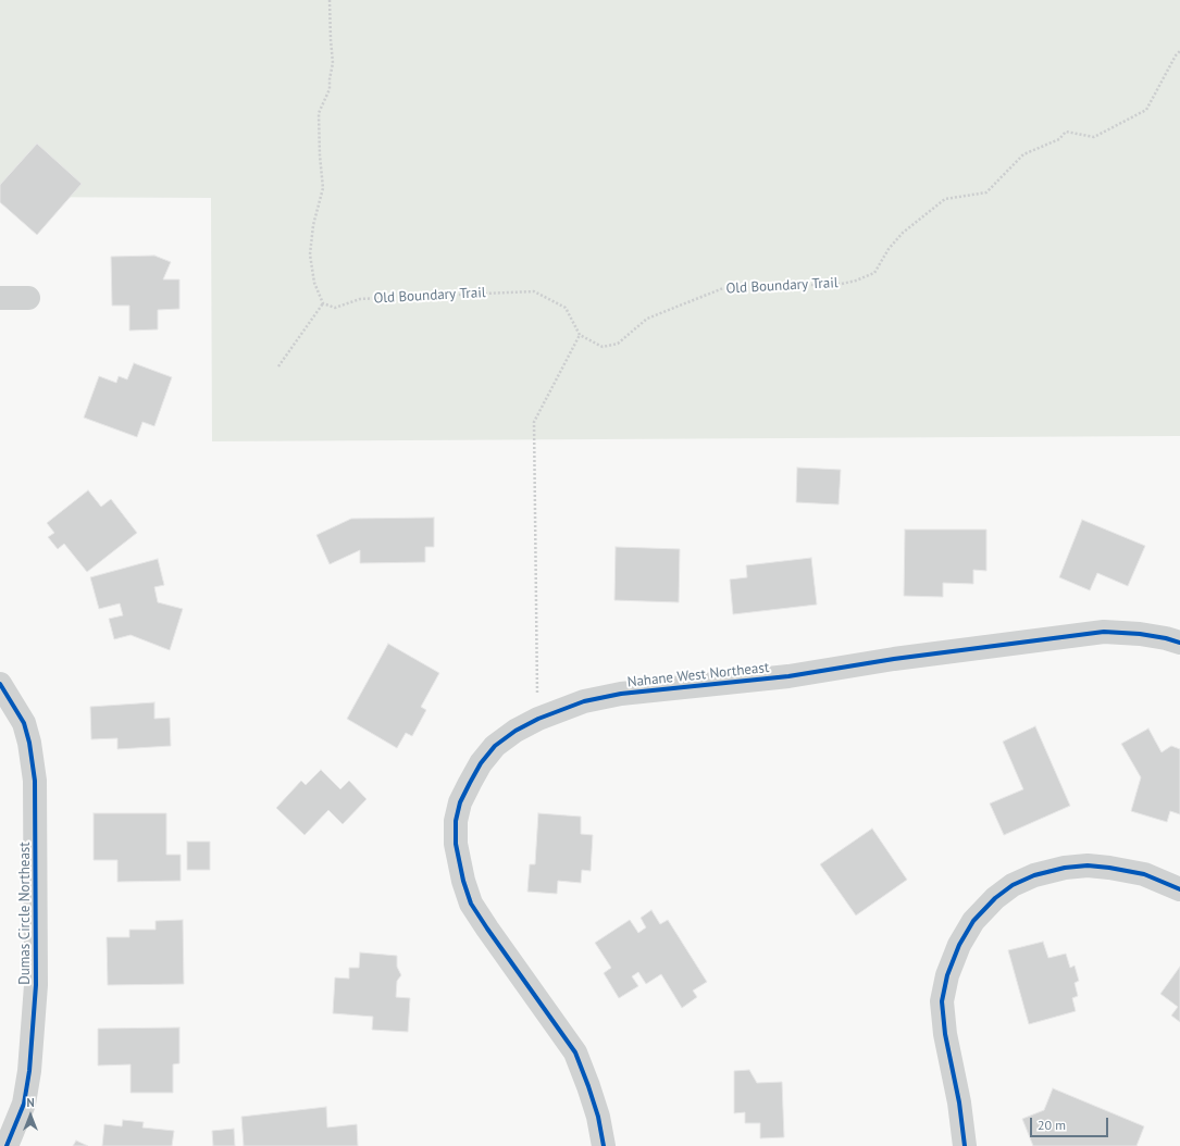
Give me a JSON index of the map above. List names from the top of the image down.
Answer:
{
  "streets": {
    "street": ["Nahane West Northeast", "Dumas Circle Northeast"],
    "path": ["Old Boundary Trail"]
  },
  "scale_bar": "20 m",
  "north": "top"
}
